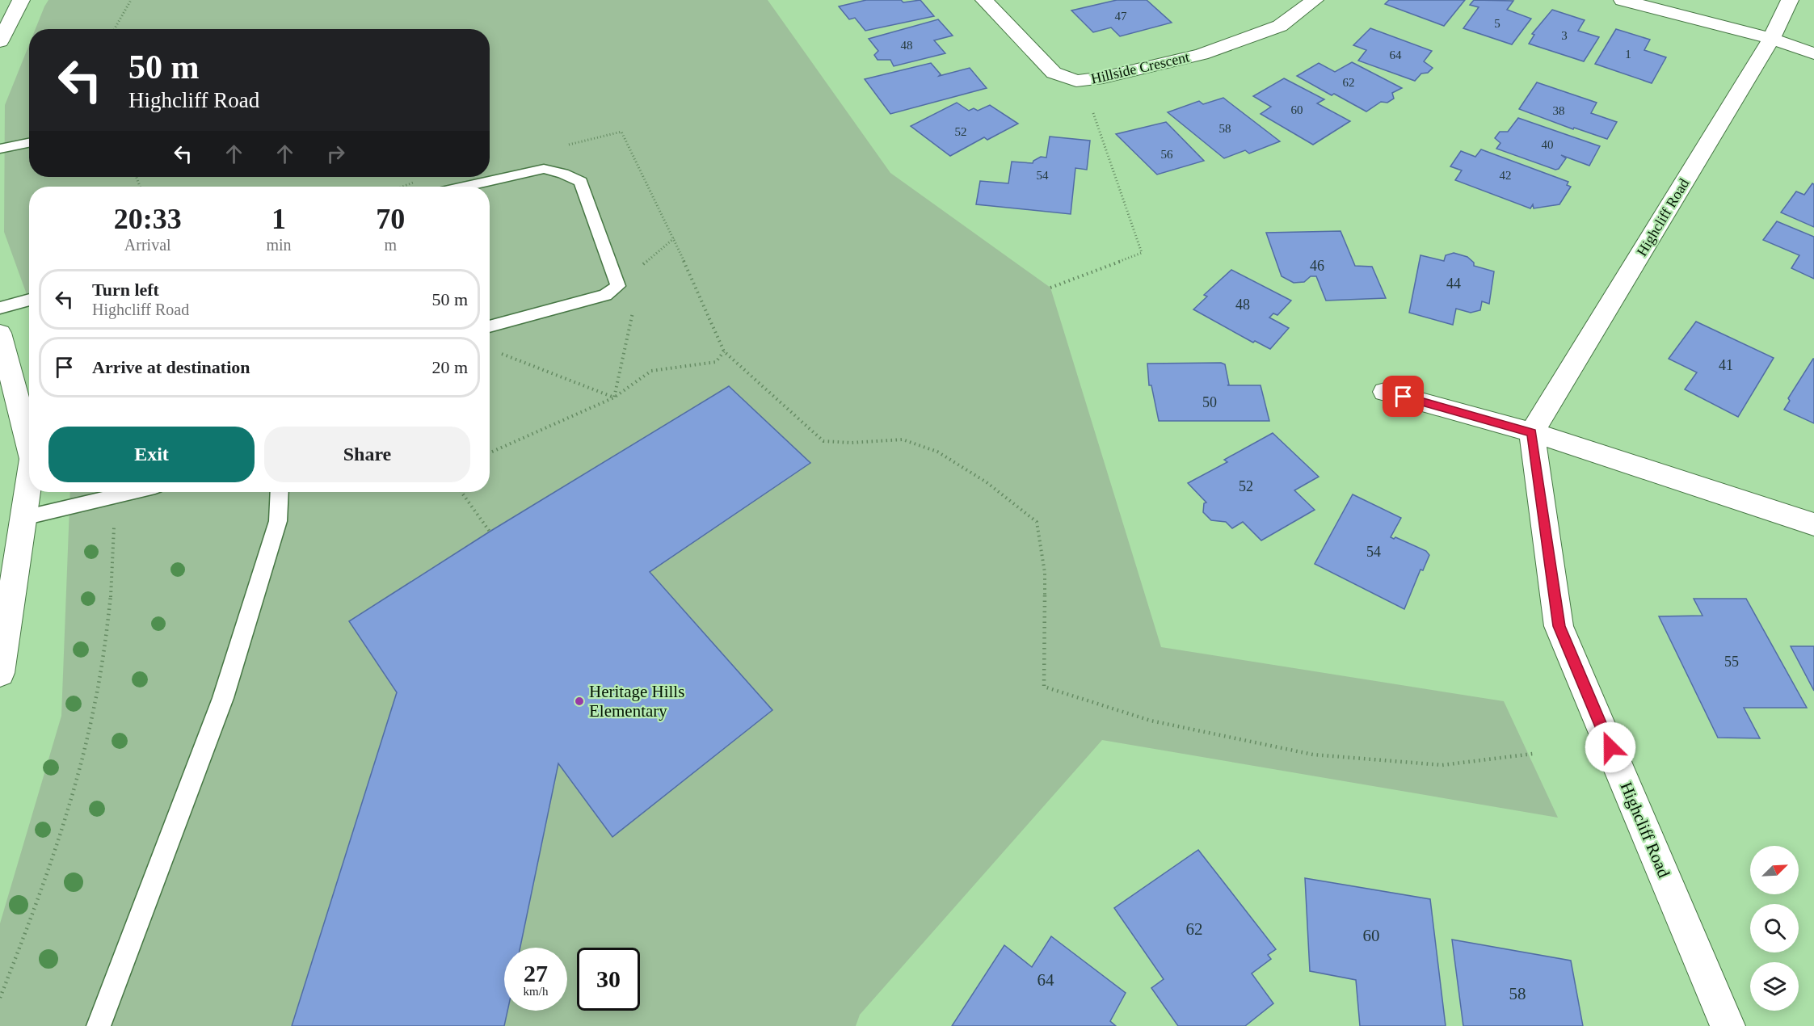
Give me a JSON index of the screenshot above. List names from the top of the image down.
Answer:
{
  "streets": {
    "street": ["Hillside Crescent", "Highcliff Road"]
  },
  "places": ["Heritage Hills Elementary"],
  "house_numbers": [
    "47",
    "5",
    "3",
    "48",
    "1",
    "64",
    "62",
    "60",
    "38",
    "58",
    "52",
    "40",
    "56",
    "54",
    "42",
    "46",
    "44",
    "48",
    "41",
    "50",
    "52",
    "54",
    "55",
    "62",
    "60",
    "64",
    "58"
  ],
  "north": "top right",
  "page": {
    "turn": ["50 m", "Highcliff Road"],
    "eta": [
      "20:33",
      "Arrival",
      "1",
      "min",
      "70",
      "m"
    ],
    "list": [
      {
        "name": "Turn left",
        "note": "Highcliff Road",
        "value": "50 m"
      },
      {
        "name": "Arrive at destination",
        "value": "20 m"
      }
    ],
    "buttons": ["Exit", "Share"],
    "speed": "27 km/h",
    "limit": "30"
  }
}
